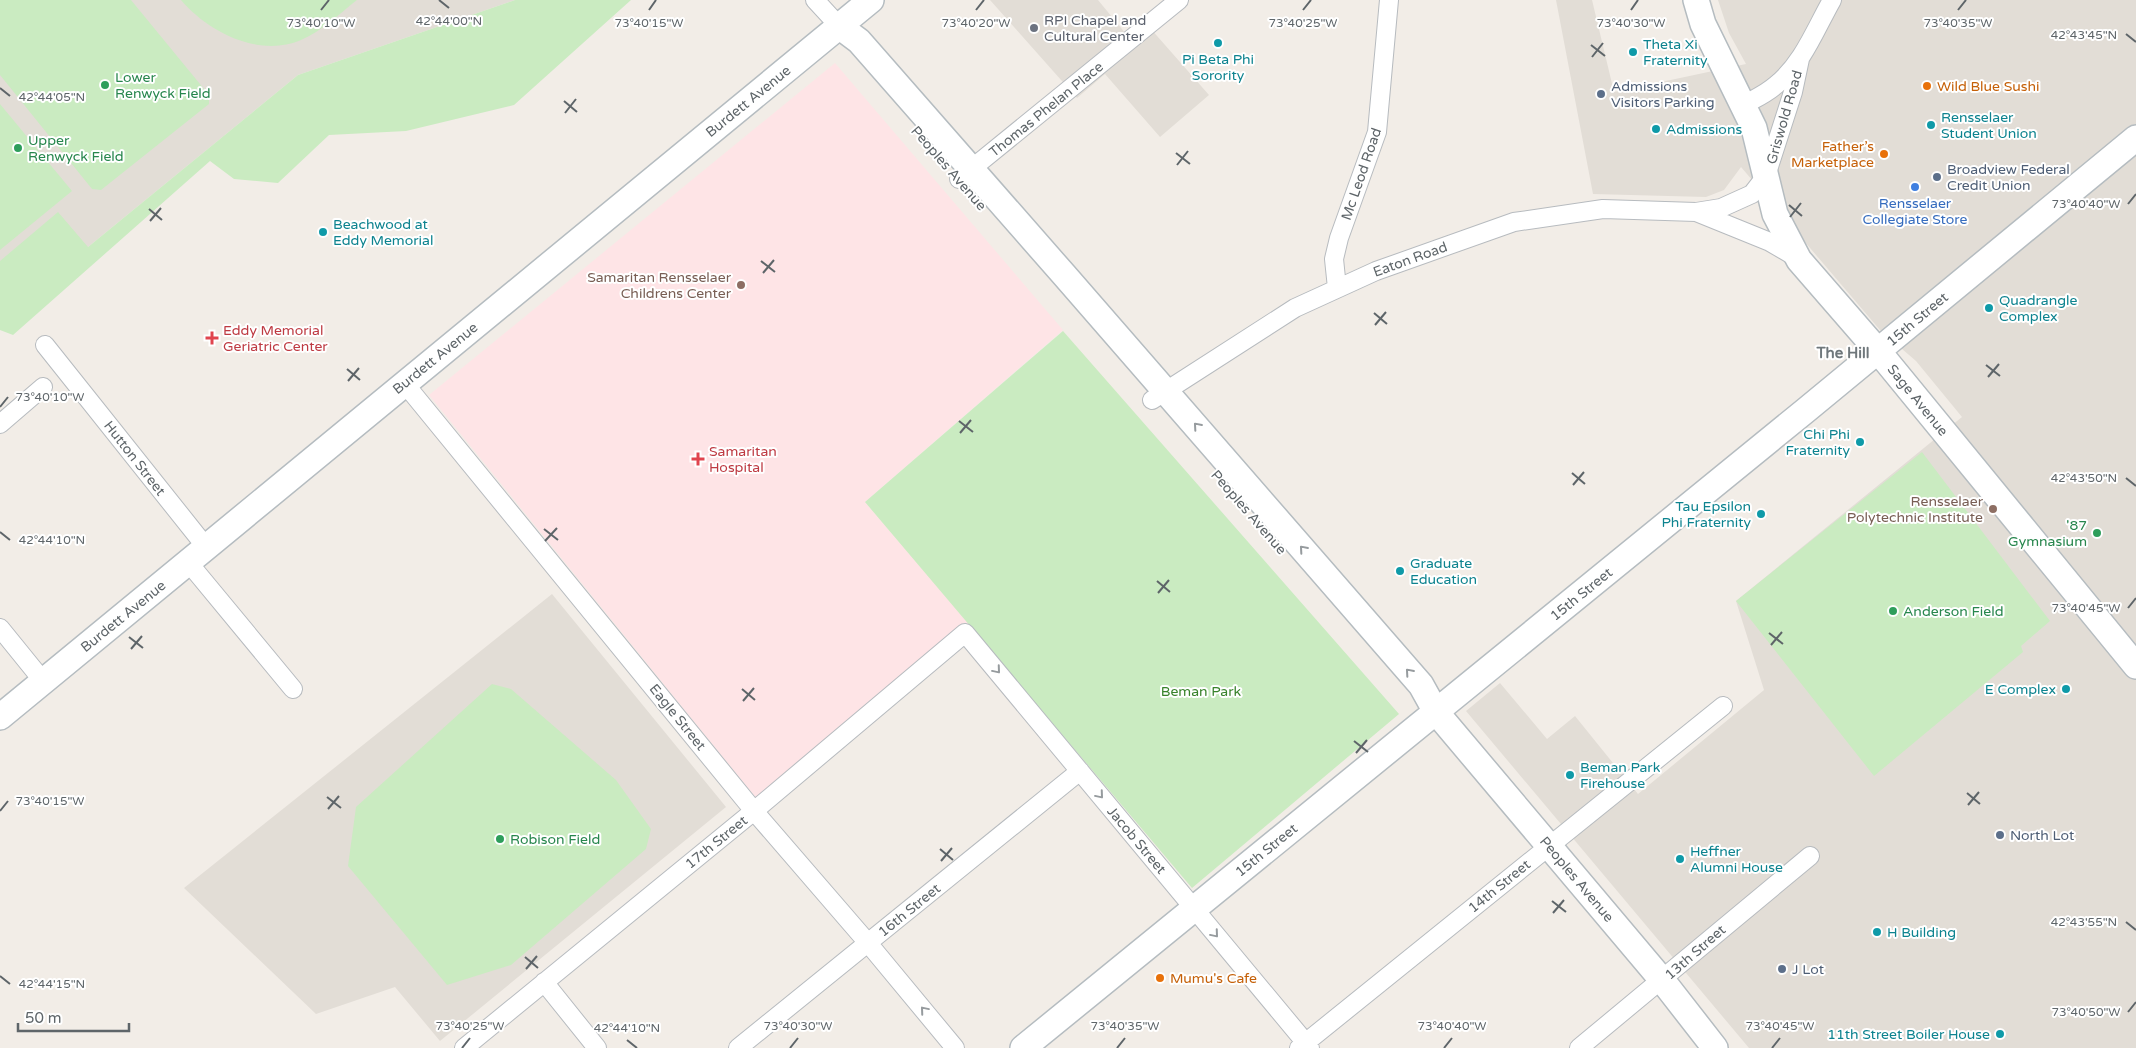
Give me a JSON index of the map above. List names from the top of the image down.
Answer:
{
  "streets": {
    "street": [
      "Burdett Avenue",
      "Thomas Phelan Place",
      "Griswold Road",
      "Peoples Avenue",
      "Mc Leod Road",
      "Eaton Road",
      "15th Street",
      "Sage Avenue",
      "Hutton Street",
      "Eagle Street",
      "Jacob Street",
      "17th Street",
      "14th Street",
      "16th Street",
      "13th Street"
    ]
  },
  "crossings": [
    ["Burdett Avenue", "Peoples Avenue"],
    ["Burdett Avenue", "Hutton Street"],
    ["Burdett Avenue", "Eagle Street"],
    ["Thomas Phelan Place", "Peoples Avenue"],
    ["Griswold Road", "Eaton Road"],
    ["Griswold Road", "Sage Avenue"],
    ["Peoples Avenue", "Eaton Road"],
    ["Peoples Avenue", "15th Street"],
    ["Peoples Avenue", "14th Street"],
    ["Peoples Avenue", "13th Street"],
    ["Mc Leod Road", "Eaton Road"],
    ["Eaton Road", "Sage Avenue"],
    ["15th Street", "Sage Avenue"],
    ["15th Street", "Jacob Street"],
    ["Eagle Street", "17th Street"],
    ["Eagle Street", "16th Street"],
    ["Jacob Street", "17th Street"],
    ["Jacob Street", "14th Street"],
    ["Jacob Street", "16th Street"]
  ],
  "one_way": ["Jacob Street"],
  "districts": ["The Hill"],
  "parks": ["Beman Park"],
  "places": {
    "other": [
      "RPI Chapel and Cultural Center",
      "Pi Beta Phi Sorority",
      "Theta Xi Fraternity",
      "Lower Renwyck Field",
      "Wild Blue Sushi",
      "Admissions Visitors Parking",
      "Rensselaer Student Union",
      "Admissions",
      "Upper Renwyck Field",
      "Father’s Marketplace",
      "Broadview Federal Credit Union",
      "Rensselaer Collegiate Store",
      "Beachwood at Eddy Memorial",
      "Samaritan Rensselaer Childrens Center",
      "Quadrangle Complex",
      "Chi Phi Fraternity",
      "Rensselaer Polytechnic Institute",
      "Tau Epsilon Phi Fraternity",
      "'87 Gymnasium",
      "Graduate Education",
      "Anderson Field",
      "E Complex",
      "Beman Park Firehouse",
      "North Lot",
      "Robison Field",
      "Heffner Alumni House",
      "H Building",
      "J Lot",
      "Mumu's Cafe",
      "11th Street Boiler House"
    ],
    "health": ["Eddy Memorial Geriatric Center", "Samaritan Hospital"]
  },
  "scale_bar": "50 m",
  "coordinates": [
    "42°44'00\"N",
    "73°40'10\"W",
    "73°40'15\"W",
    "73°40'20\"W",
    "73°40'25\"W",
    "73°40'30\"W",
    "73°40'35\"W",
    "42°43'45\"N",
    "42°44'05\"N",
    "73°40'40\"W",
    "42°43'50\"N",
    "42°44'10\"N",
    "73°40'45\"W",
    "42°43'55\"N",
    "42°44'15\"N",
    "73°40'50\"W"
  ]
}
